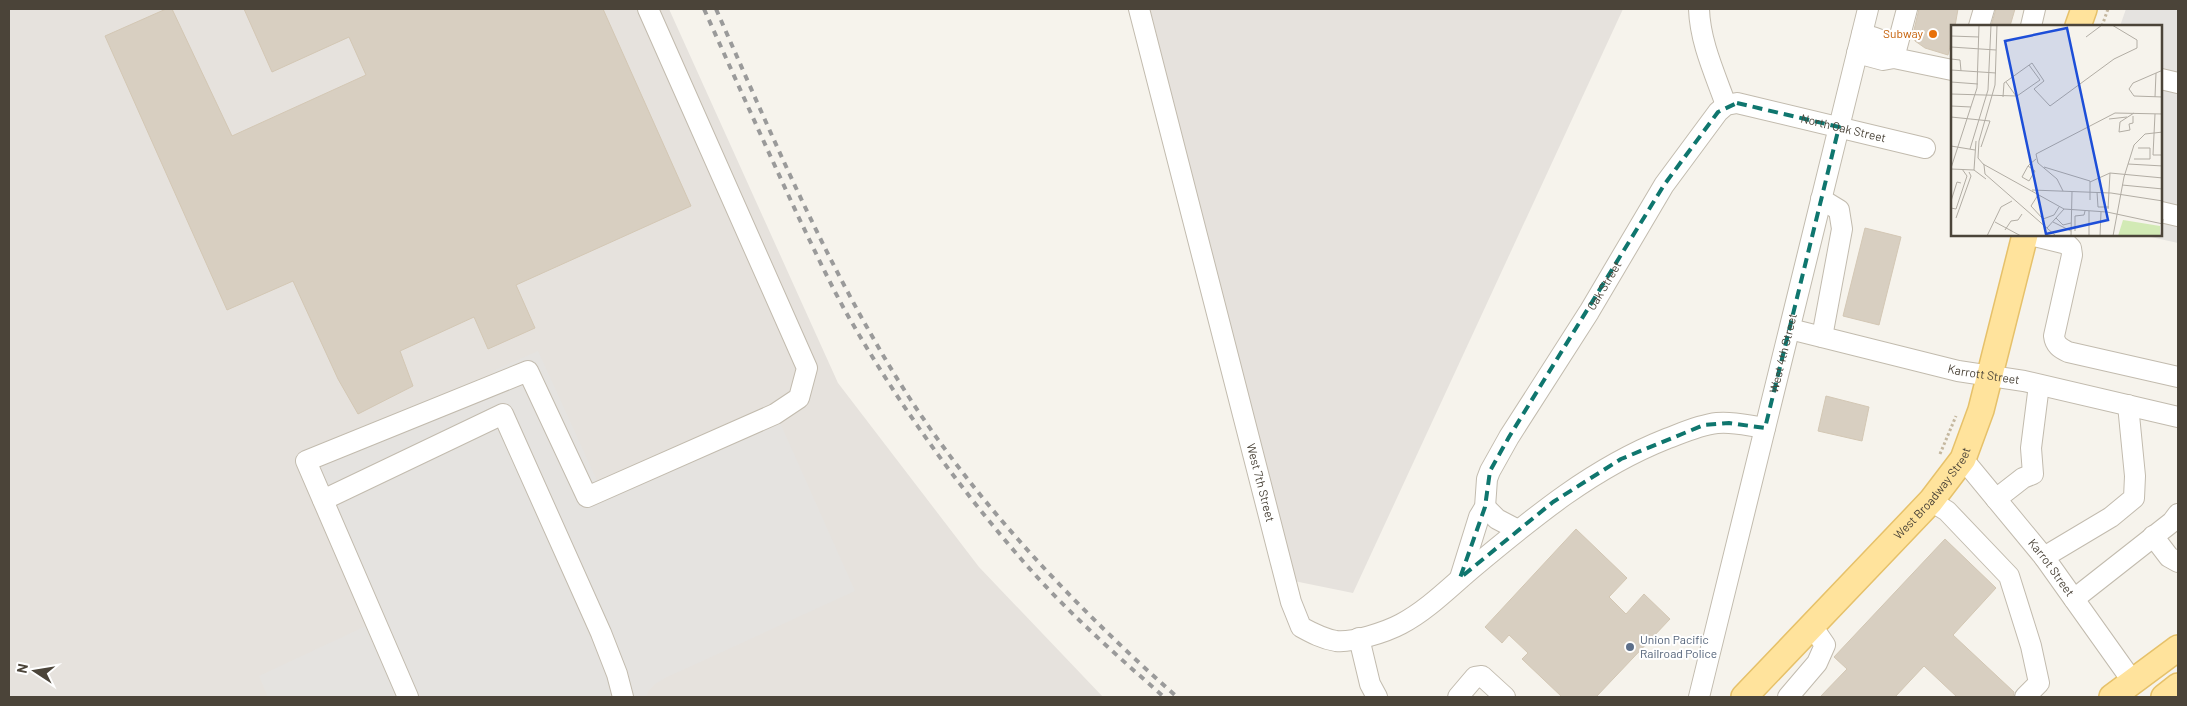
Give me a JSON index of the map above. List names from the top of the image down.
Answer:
{
  "streets": {
    "main road": ["West Broadway Street"],
    "street": [
      "North Oak Street",
      "Oak Street",
      "West 4th Street",
      "Karrott Street",
      "West 7th Street",
      "Karrot Street"
    ]
  },
  "crossings": [
    ["North Oak Street", "Oak Street"],
    ["North Oak Street", "West 4th Street"],
    ["Oak Street", "West 7th Street"],
    ["West 4th Street", "Karrott Street"],
    ["Karrott Street", "West Broadway Street"],
    ["West Broadway Street", "Karrot Street"]
  ],
  "places": ["Subway", "Union Pacific Railroad Police"],
  "north": "left"
}
